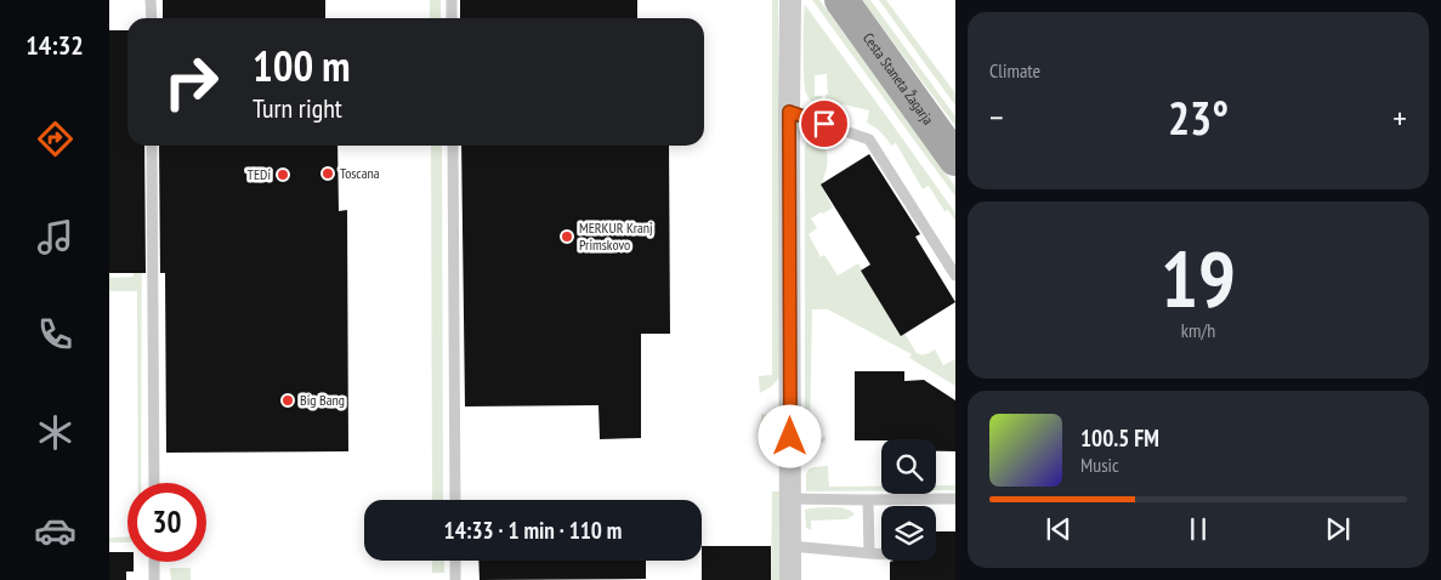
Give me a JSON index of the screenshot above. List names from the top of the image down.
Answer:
{
  "streets": {
    "main road": ["Cesta Staneta Žagarja"]
  },
  "places": [
    "Toscana",
    "TEDi",
    "MERKUR Kranj Primskovo",
    "Big Bang"
  ],
  "page": {
    "tabs": "14:32",
    "tile": [
      "Climate",
      ["19", "km/h"]
    ],
    "turn": ["100 m", "Turn right"],
    "heat": ["−", "23°", "+"],
    "song": ["100.5 FM", "Music"],
    "limit": "30",
    "trip": "14:33 · 1 min · 110 m"
  }
}
